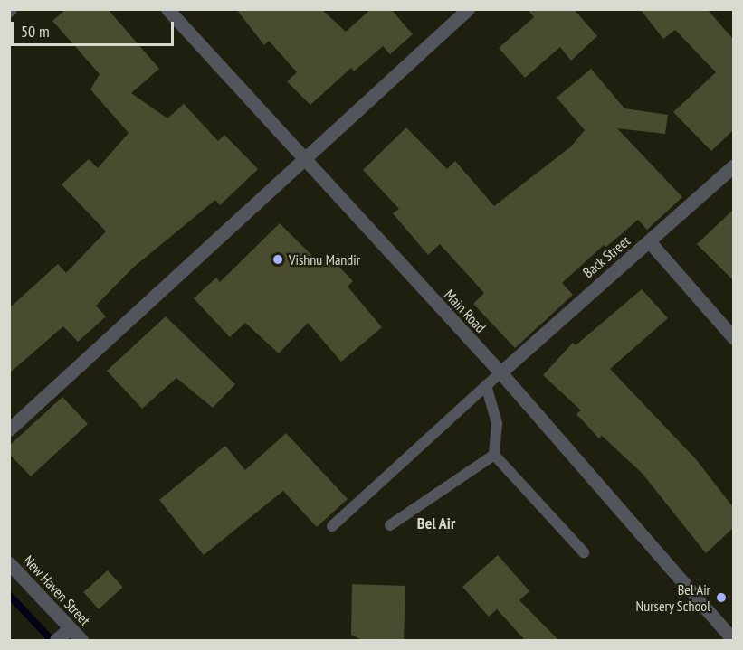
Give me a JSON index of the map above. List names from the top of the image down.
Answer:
{
  "streets": {
    "street": ["Back Street", "Main Road", "New Haven Street"]
  },
  "crossings": [
    ["Back Street", "Main Road"]
  ],
  "districts": ["Bel Air"],
  "places": ["Vishnu Mandir", "Bel Air Nursery School"],
  "scale_bar": "50 m"
}
